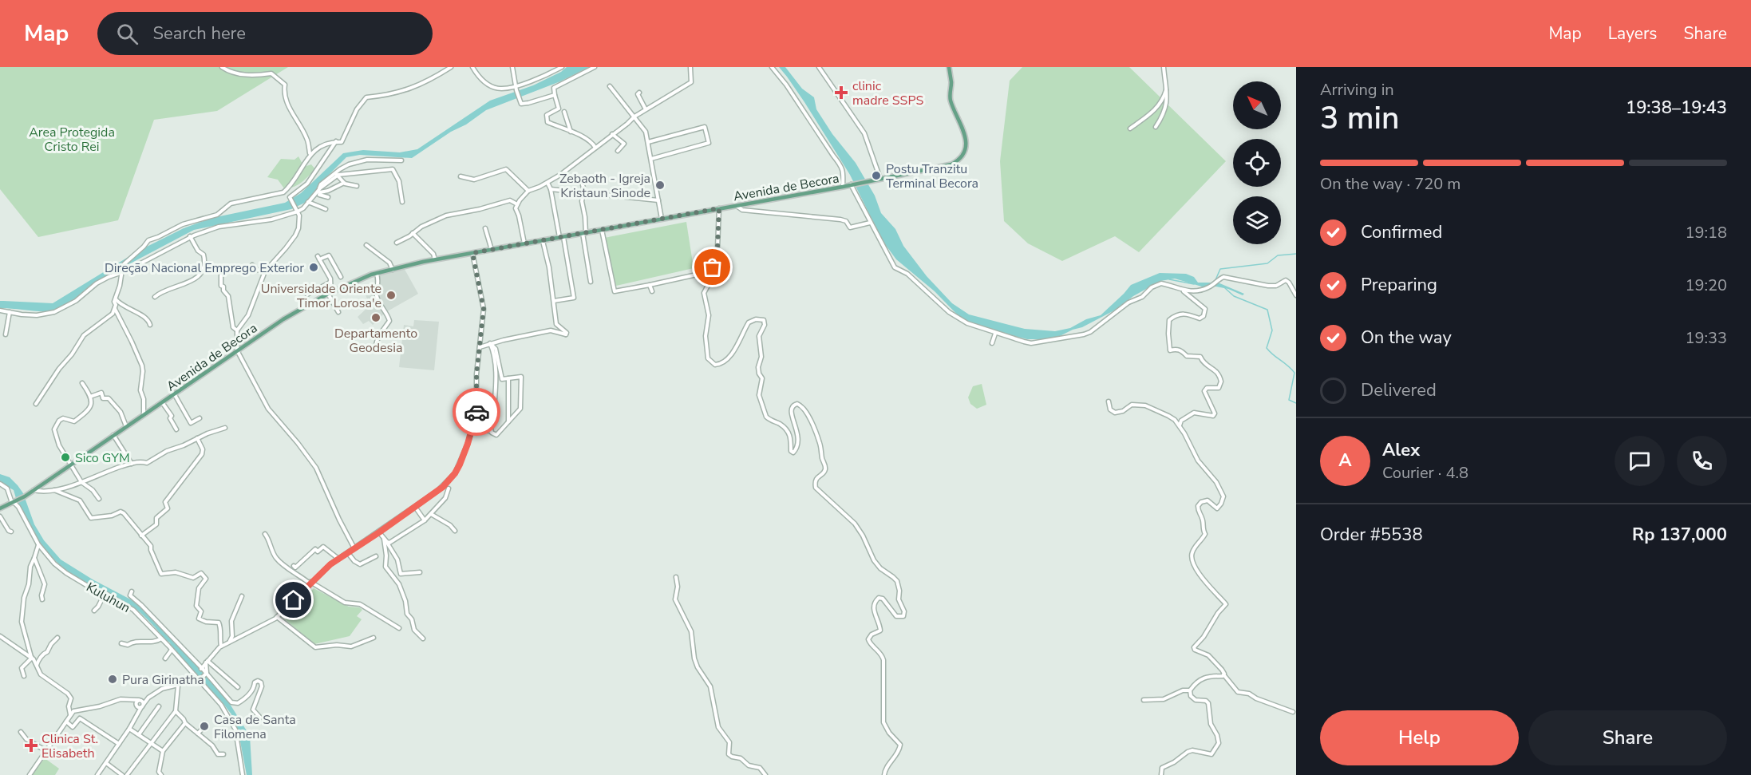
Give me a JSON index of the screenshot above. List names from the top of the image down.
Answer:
{
  "streets": {
    "main road": ["Avenida de Becora"],
    "street": ["Kuluhun"]
  },
  "crossings": [
    ["Avenida de Becora", "Kuluhun"]
  ],
  "parks": ["Area Protegida Cristo Rei"],
  "places": {
    "health": ["clinic madre SSPS", "Clinica St. Elisabeth"],
    "other": [
      "Postu Tranzitu Terminal Becora",
      "Zebaoth - Igreja Kristaun Sinode",
      "Direção Nacional Emprego Exterior",
      "Universidade Oriente Timor Lorosa'e",
      "Departamento Geodesia",
      "Sico GYM",
      "Pura Girinatha",
      "Casa de Santa Filomena"
    ]
  },
  "north": "top left",
  "page": {
    "header": "Map",
    "search": "Search here",
    "nav": ["Map", "Layers", "Share"],
    "heading": ["3 min", "Arriving in", "19:38–19:43"],
    "panel": [
      "Alex",
      "Courier · 4.8",
      "Order #5538",
      "Rp 137,000"
    ],
    "bar": "On the way · 720 m",
    "list": [
      ["Confirmed", "19:18"],
      ["Preparing", "19:20"],
      ["On the way", "19:33"],
      "Delivered"
    ],
    "round": "A",
    "buttons": ["Help", "Share"]
  }
}
